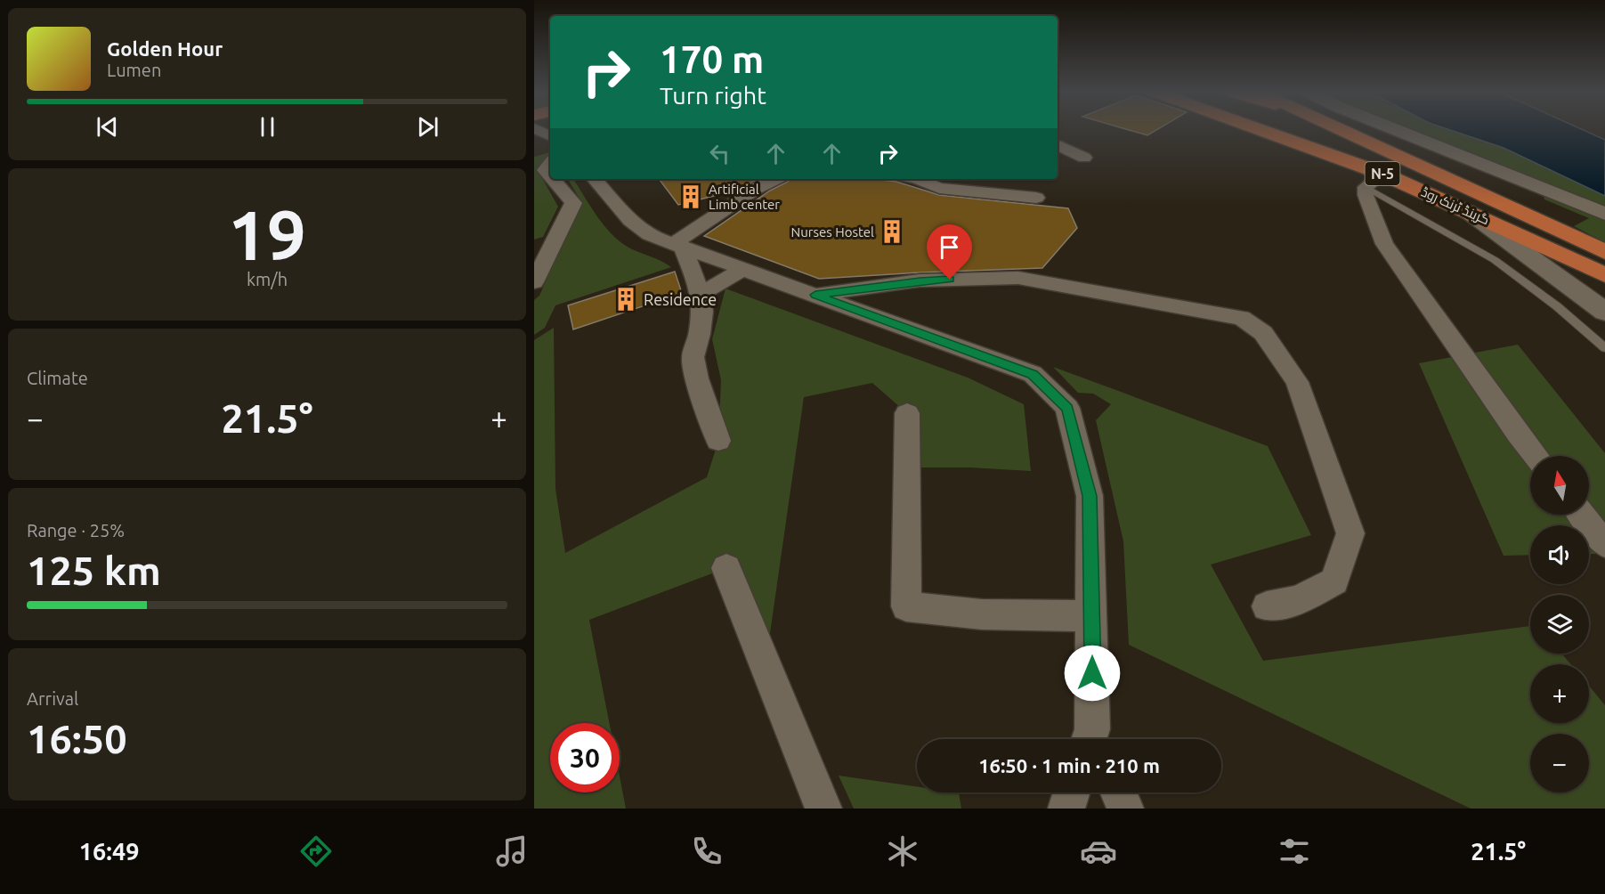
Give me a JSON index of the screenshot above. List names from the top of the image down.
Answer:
{
  "streets": {
    "highway": ["N-5", "گرینڈ ٹرنک روڈ"]
  },
  "places": {
    "building": ["Artificial Limb center", "Nurses Hostel", "Residence"]
  },
  "north": "top",
  "page": {
    "turn": ["170 m", "Turn right"],
    "song": ["Golden Hour", "Lumen"],
    "tile": [
      ["19", "km/h"],
      "Climate",
      ["Range · 25%", "125 km"],
      ["Arrival", "16:50"]
    ],
    "heat": ["−", "21.5°", "+"],
    "map_buttons": ["+", "−"],
    "limit": "30",
    "trip": "16:50 · 1 min · 210 m",
    "tabs": ["16:49", "21.5°"]
  }
}
